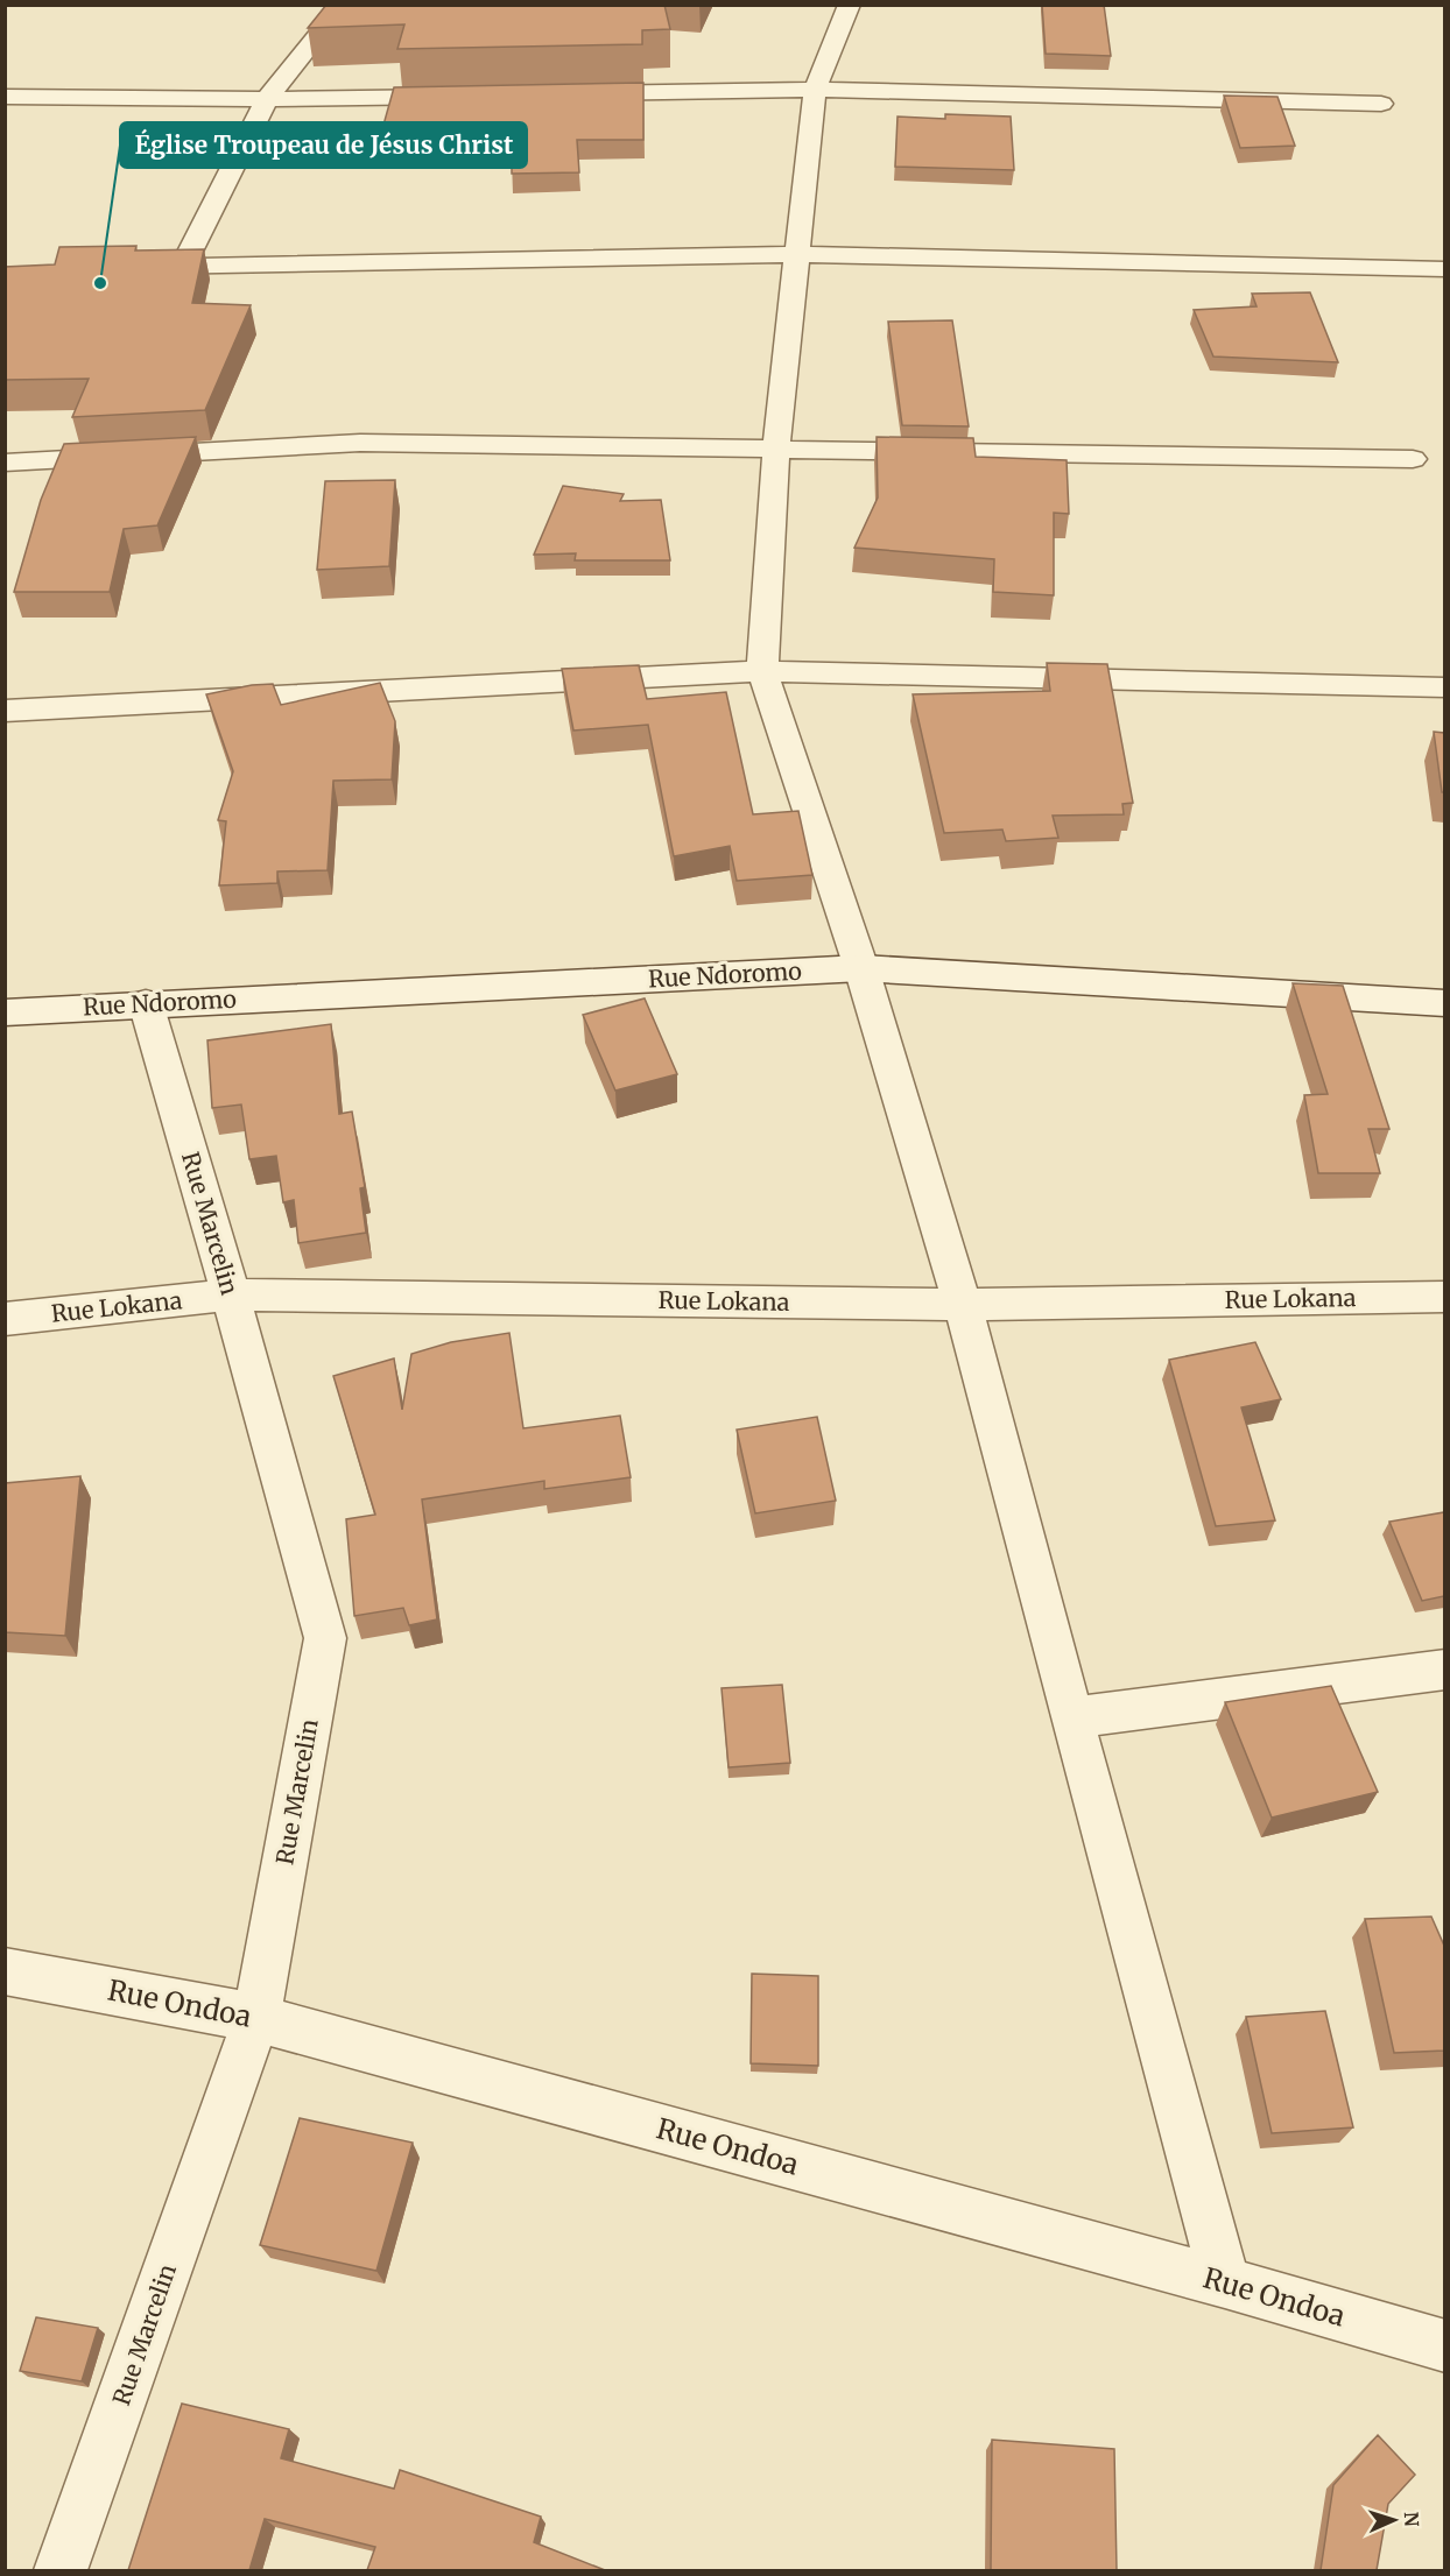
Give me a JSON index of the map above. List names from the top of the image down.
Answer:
{
  "streets": {
    "street": [
      "Rue Ndoromo",
      "Rue Marcelin",
      "Rue Lokana",
      "Rue Ondoa"
    ]
  },
  "crossings": [
    ["Rue Ndoromo", "Rue Marcelin"],
    ["Rue Marcelin", "Rue Lokana"],
    ["Rue Marcelin", "Rue Ondoa"]
  ],
  "places": ["Église Troupeau de Jésus Christ"],
  "north": "right"
}
